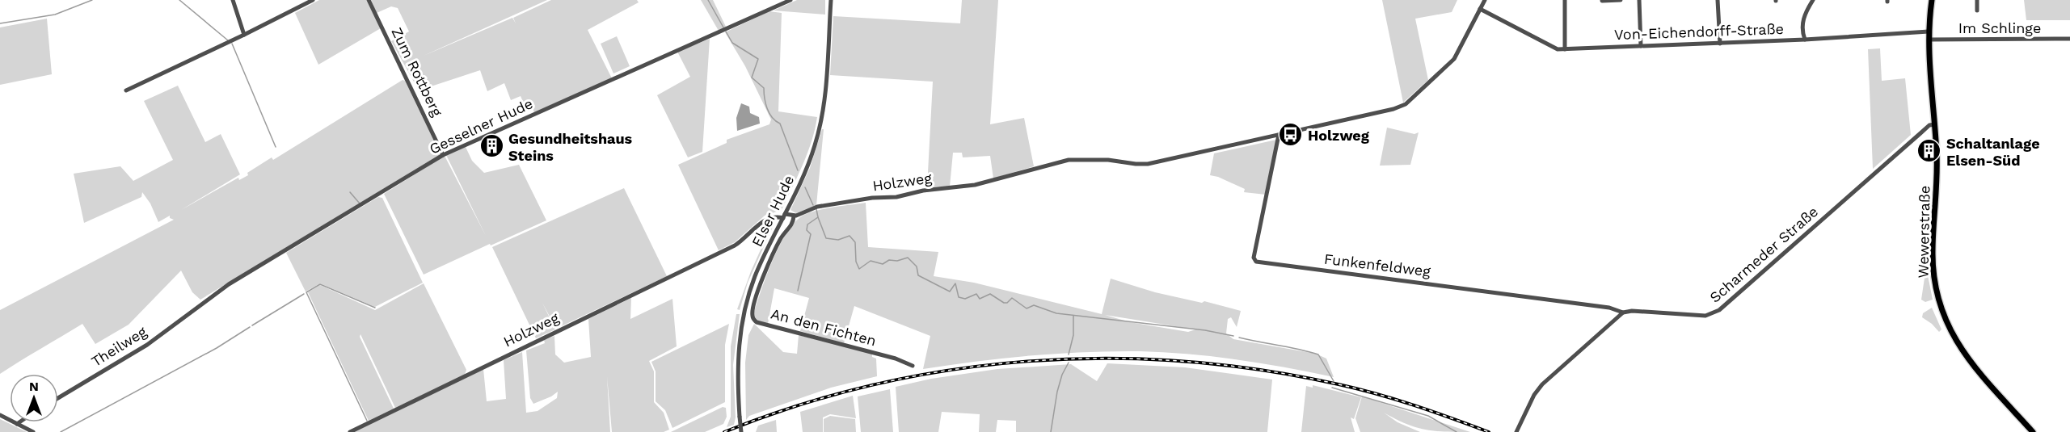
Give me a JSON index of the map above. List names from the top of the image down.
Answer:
{
  "streets": {
    "main road": ["Wewerstraße"],
    "street": [
      "Im Schlinge",
      "Von-Eichendorff-Straße",
      "Zum Rottberg",
      "Gesselner Hude",
      "Holzweg",
      "Elser Hude",
      "Scharmeder Straße",
      "Funkenfeldweg",
      "An den Fichten",
      "Theilweg"
    ]
  },
  "crossings": [
    ["Im Schlinge", "Wewerstraße"],
    ["Von-Eichendorff-Straße", "Holzweg"],
    ["Von-Eichendorff-Straße", "Wewerstraße"],
    ["Zum Rottberg", "Gesselner Hude"],
    ["Gesselner Hude", "Theilweg"],
    ["Holzweg", "Elser Hude"],
    ["Holzweg", "Funkenfeldweg"],
    ["Holzweg", "An den Fichten"],
    ["Wewerstraße", "Scharmeder Straße"],
    ["Scharmeder Straße", "Funkenfeldweg"]
  ],
  "places": {
    "bus stop": ["Holzweg"],
    "building": ["Gesundheitshaus Steins", "Schaltanlage Elsen-Süd"]
  },
  "north": "top"
}
